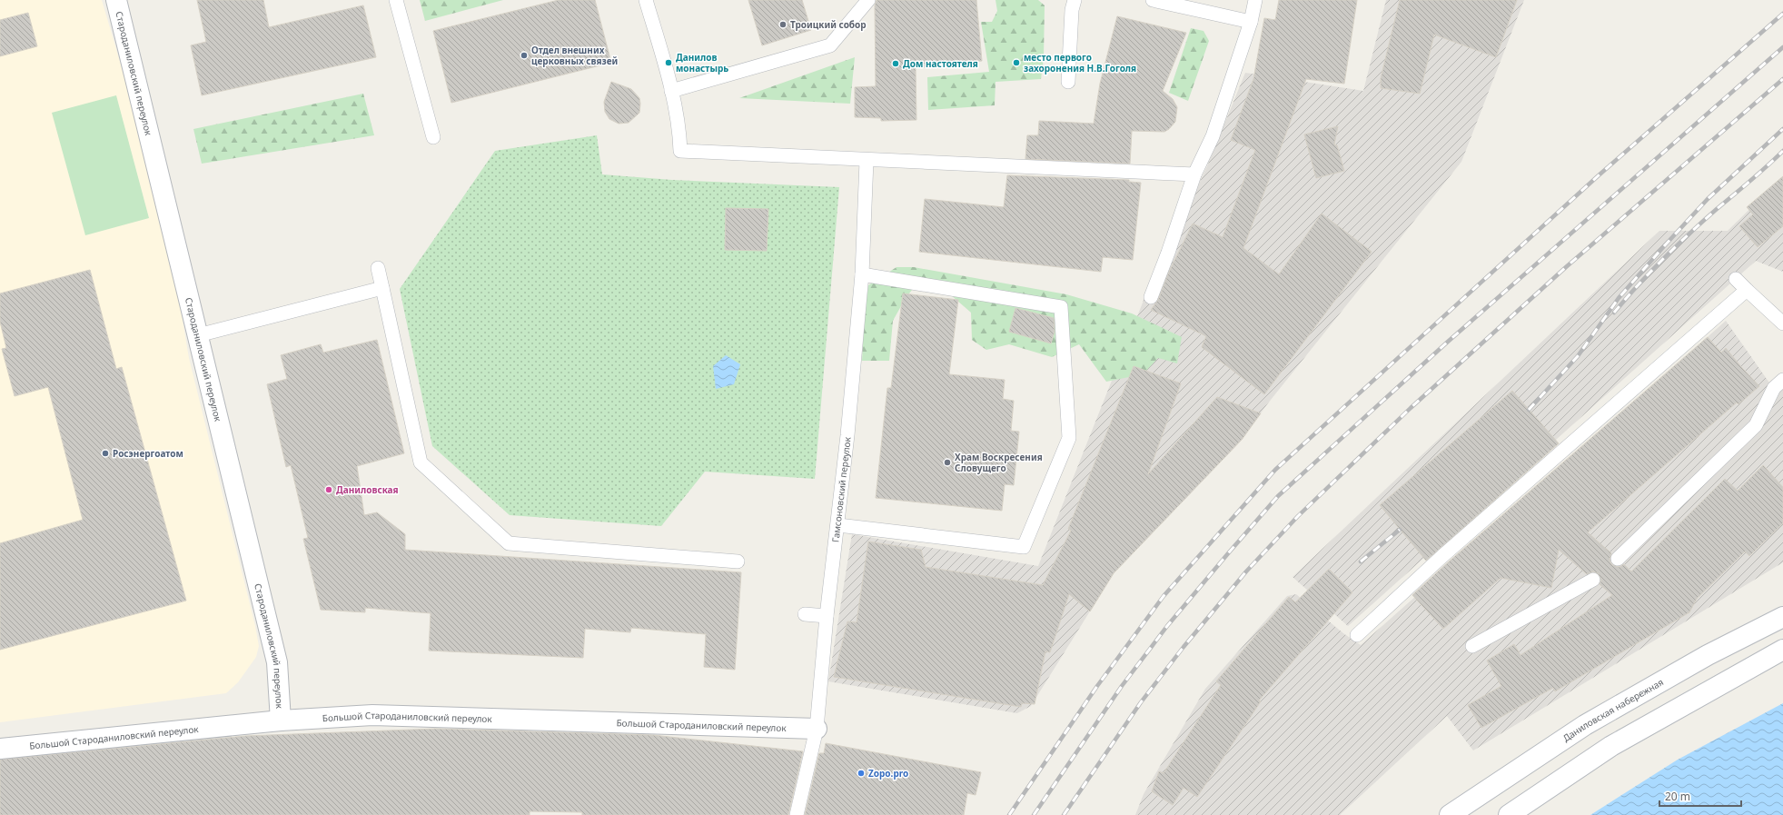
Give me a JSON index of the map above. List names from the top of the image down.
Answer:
{
  "streets": {
    "street": ["Староданиловский переулок", "Даниловская набережная", "Большой Староданиловский переулок"],
    "lane": ["Гамсоновский переулок"]
  },
  "crossings": [
    ["Староданиловский переулок", "Большой Староданиловский переулок"],
    ["Гамсоновский переулок", "Большой Староданиловский переулок"]
  ],
  "places": [
    "Троицкий собор",
    "Отдел внешних церковных связей",
    "Данилов монастырь",
    "место первого захоронения Н.В.Гоголя",
    "Дом настоятеля",
    "Росэнергоатом",
    "Храм Воскресения Словущего",
    "Даниловская",
    "Zopo.pro"
  ],
  "scale_bar": "20 m"
}
